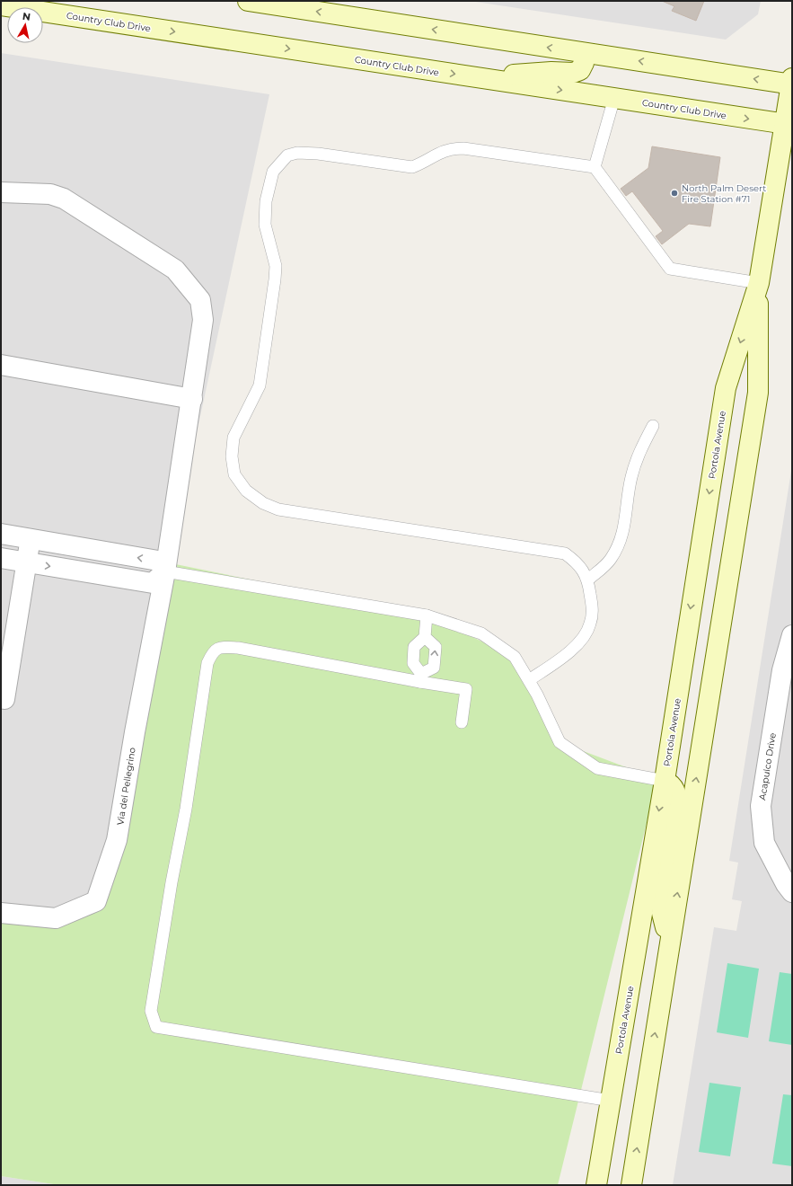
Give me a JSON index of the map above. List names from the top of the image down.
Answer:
{
  "streets": {
    "main road": ["Country Club Drive", "Portola Avenue"],
    "street": ["Acapulco Drive", "Via del Pellegrino"]
  },
  "crossings": [
    ["Country Club Drive", "Portola Avenue"]
  ],
  "places": ["North Palm Desert Fire Station #71"],
  "north": "top"
}
